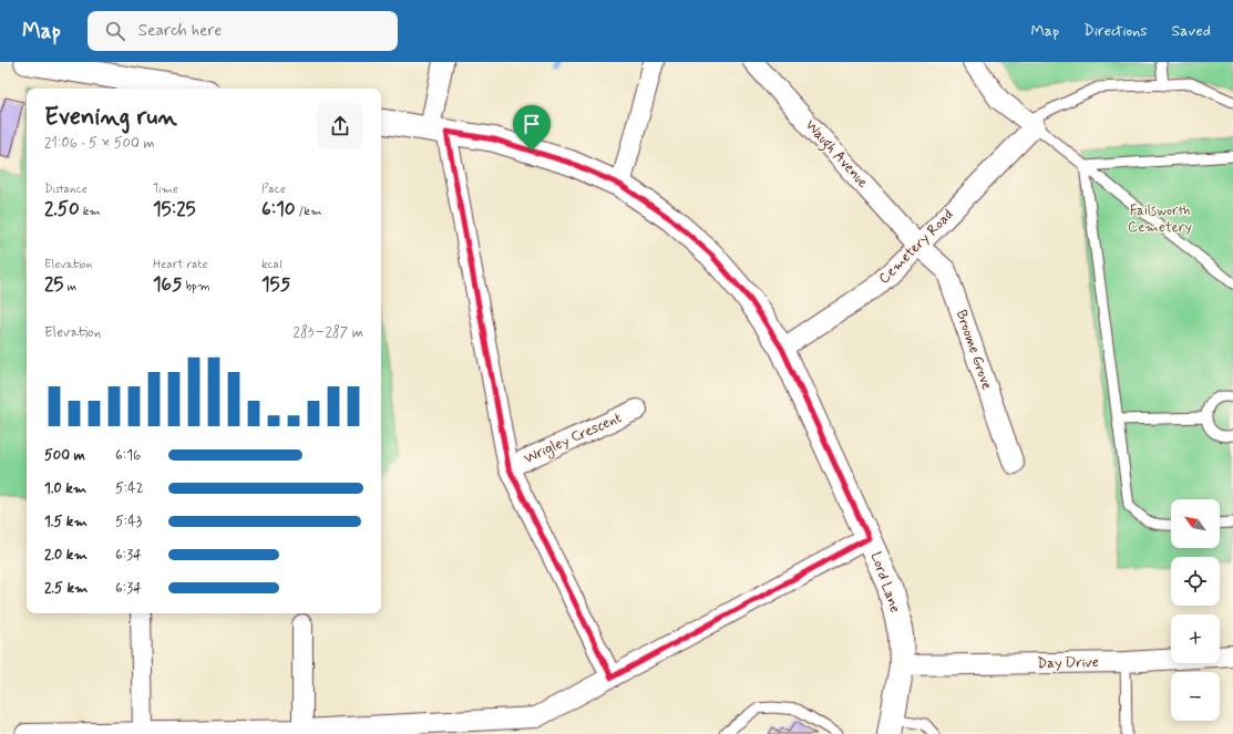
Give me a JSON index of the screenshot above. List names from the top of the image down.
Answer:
{
  "streets": {
    "street": [
      "Waugh Avenue",
      "Cemetery Road",
      "Broome Grove",
      "Wrigley Crescent",
      "Lord Lane",
      "Day Drive"
    ]
  },
  "crossings": [
    ["Waugh Avenue", "Cemetery Road"],
    ["Waugh Avenue", "Broome Grove"],
    ["Cemetery Road", "Broome Grove"],
    ["Cemetery Road", "Lord Lane"],
    ["Lord Lane", "Day Drive"]
  ],
  "parks": ["Failsworth Cemetery"],
  "north": "top left",
  "page": {
    "header": "Map",
    "search": "Search here",
    "nav": ["Map", "Directions", "Saved"],
    "heading": ["Evening run", "21:06 · 5 × 500 m"],
    "stats": [
      ["Distance", "2.50 km"],
      ["Time", "15:25"],
      ["Pace", "6:10 /km"],
      ["Elevation", "25 m"],
      ["Heart rate", "165 bpm"],
      ["kcal", "155"]
    ],
    "chart": ["Elevation", "283–287 m"],
    "list": [
      {
        "name": "500 m",
        "note": "6:16"
      },
      {
        "name": "1.0 km",
        "note": "5:42"
      },
      {
        "name": "1.5 km",
        "note": "5:43"
      },
      {
        "name": "2.0 km",
        "note": "6:34"
      },
      {
        "name": "2.5 km",
        "note": "6:34"
      }
    ],
    "map_buttons": ["+", "−"]
  }
}
